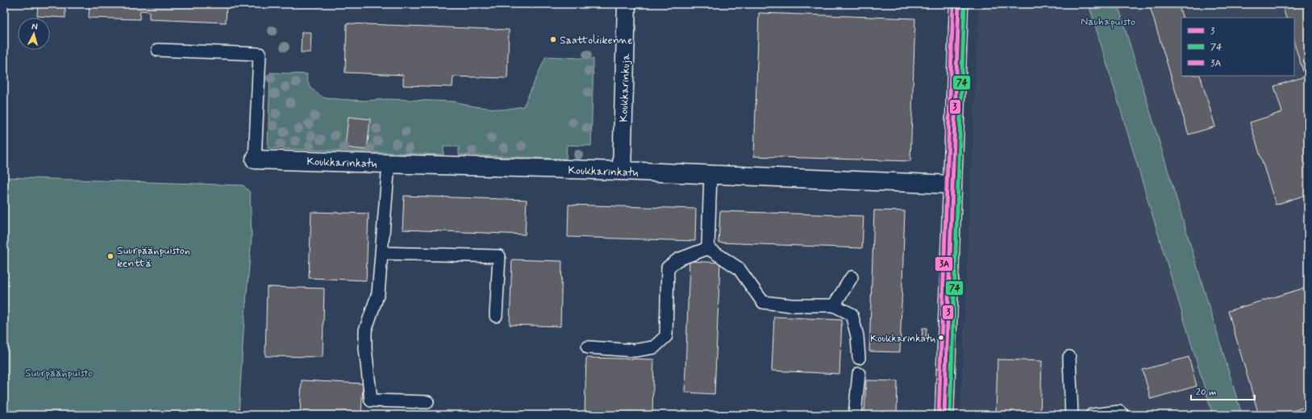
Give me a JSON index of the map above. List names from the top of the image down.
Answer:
{
  "streets": {
    "street": ["Koukkarinkuja", "Koukkarinkatu"]
  },
  "crossings": [
    ["Koukkarinkuja", "Koukkarinkatu"]
  ],
  "parks": ["Nauhapuisto", "Suurpäänpuisto"],
  "places": ["Saattoliikenne", "Suurpäänpuiston kenttä", "Koukkarinkatu"],
  "lines": ["transit line 3", "transit line 74", "transit line 3A"],
  "legend": ["3", "74", "3A"],
  "scale_bar": "20 m",
  "north": "top"
}
